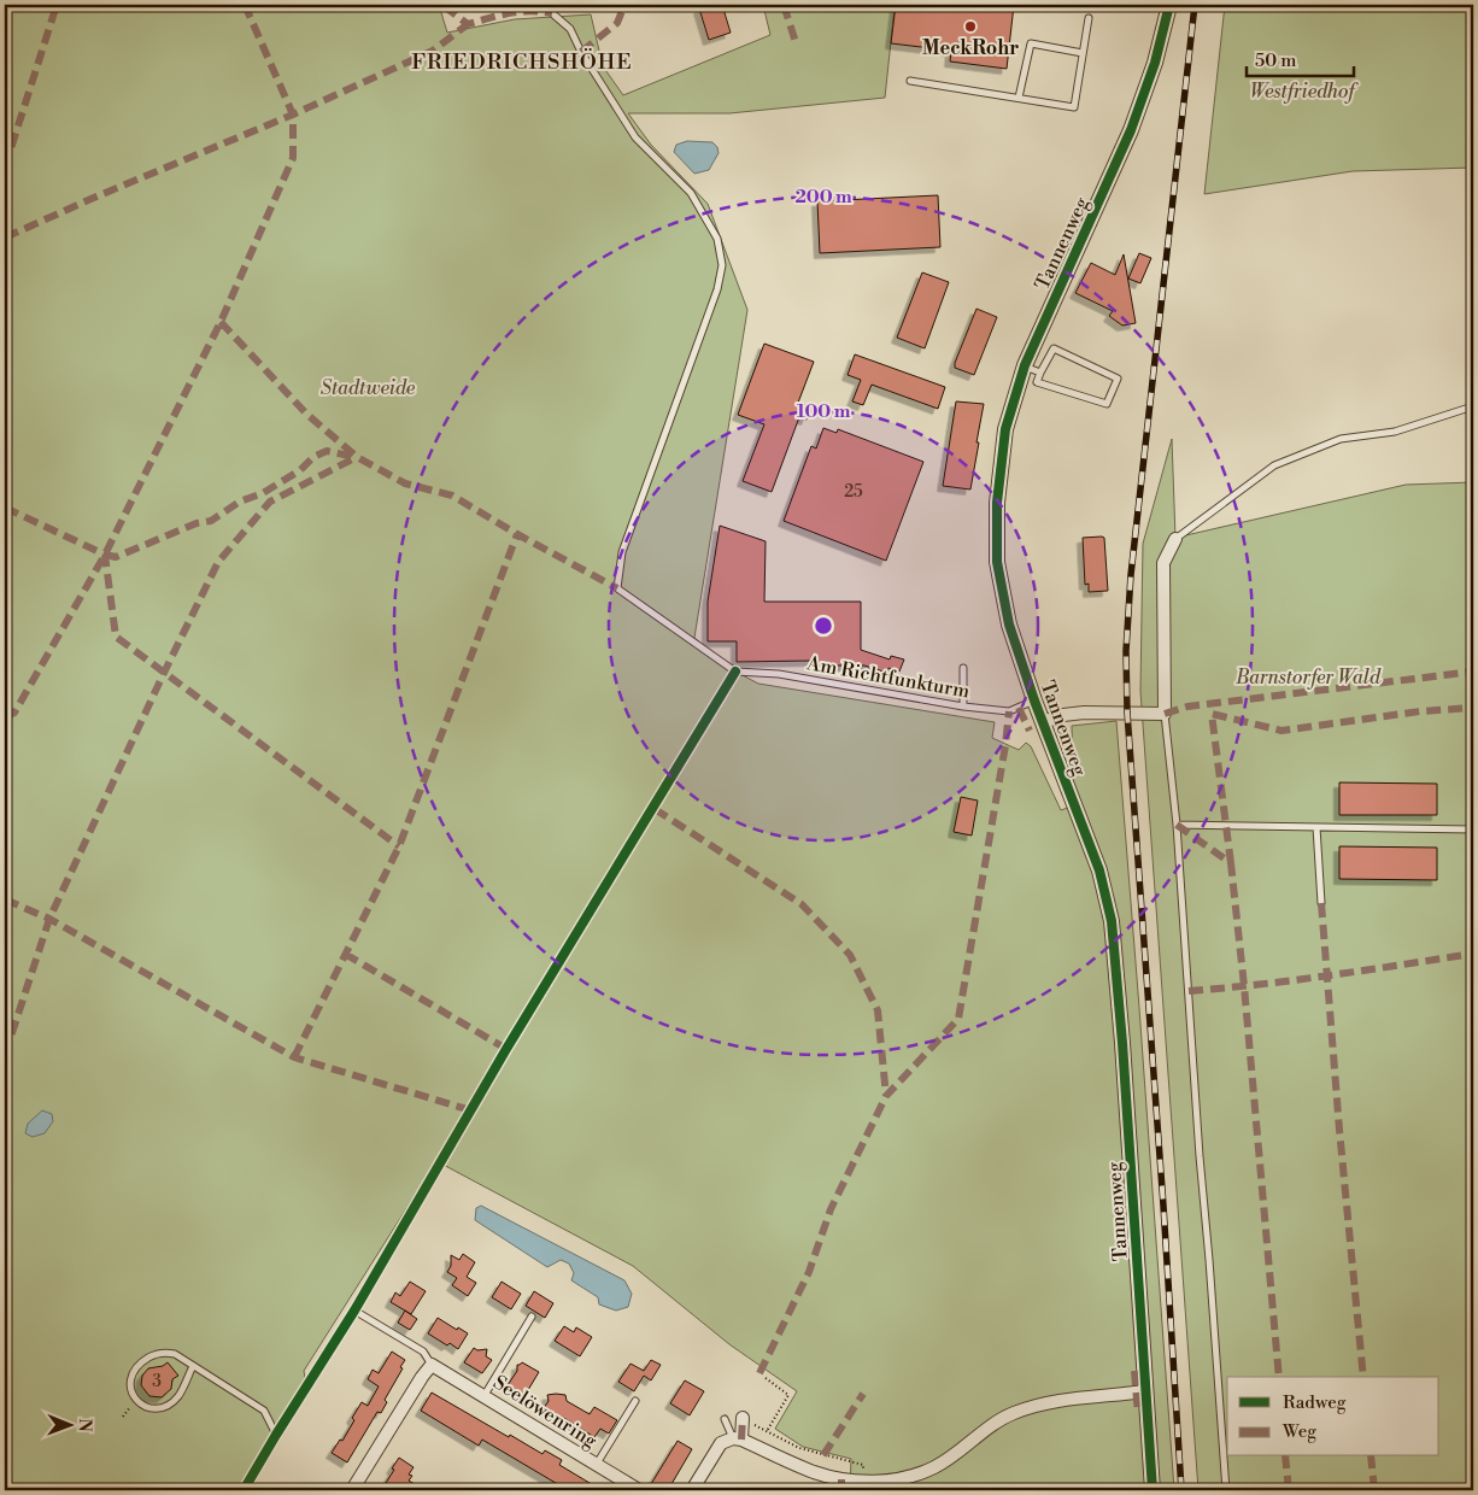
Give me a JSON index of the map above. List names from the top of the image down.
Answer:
{
  "streets": {
    "street": ["Tannenweg", "Seelöwenring"],
    "lane": ["Am Richtfunkturm"]
  },
  "crossings": [
    ["Tannenweg", "Am Richtfunkturm"]
  ],
  "districts": ["FRIEDRICHSHÖHE"],
  "parks": ["Westfriedhof", "Stadtweide", "Barnstorfer Wald"],
  "places": ["MeckRohr"],
  "house_numbers": ["25", "3"],
  "legend": ["Radweg", "Weg"],
  "scale_bar": "50 m",
  "north": "right",
  "rings": ["200 m", "100 m"]
}
